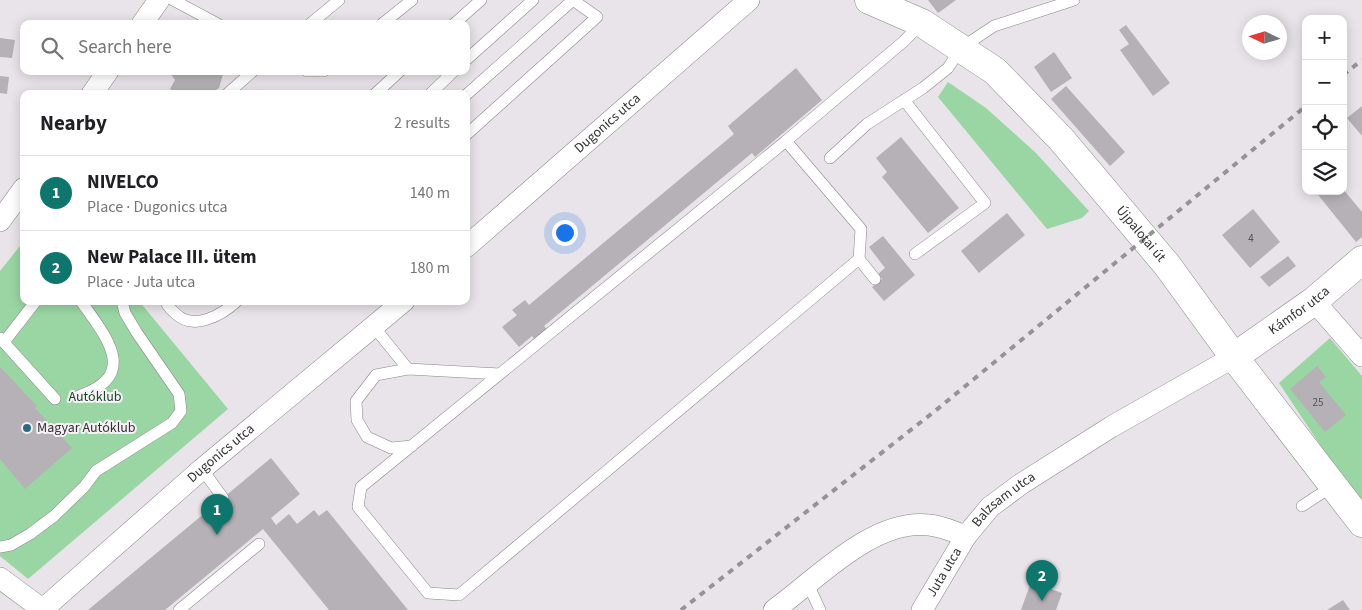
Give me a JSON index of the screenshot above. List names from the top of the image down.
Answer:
{
  "streets": {
    "street": [
      "Dugonics utca",
      "Újpalotai út",
      "Kámfor utca",
      "Balzsam utca",
      "Juta utca"
    ]
  },
  "crossings": [
    ["Újpalotai út", "Kámfor utca"],
    ["Újpalotai út", "Balzsam utca"],
    ["Kámfor utca", "Balzsam utca"],
    ["Balzsam utca", "Juta utca"]
  ],
  "parks": ["Autóklub"],
  "places": ["Magyar Autóklub"],
  "house_numbers": ["4", "25"],
  "north": "left",
  "page": {
    "map_buttons": ["+", "−"],
    "search": "Search here",
    "heading": ["Nearby", "2 results"],
    "list": [
      {
        "mark": "1",
        "name": "NIVELCO",
        "note": "Place · Dugonics utca",
        "value": "140 m"
      },
      {
        "mark": "2",
        "name": "New Palace III. ütem",
        "note": "Place · Juta utca",
        "value": "180 m"
      }
    ],
    "pins": ["1", "2"]
  }
}
